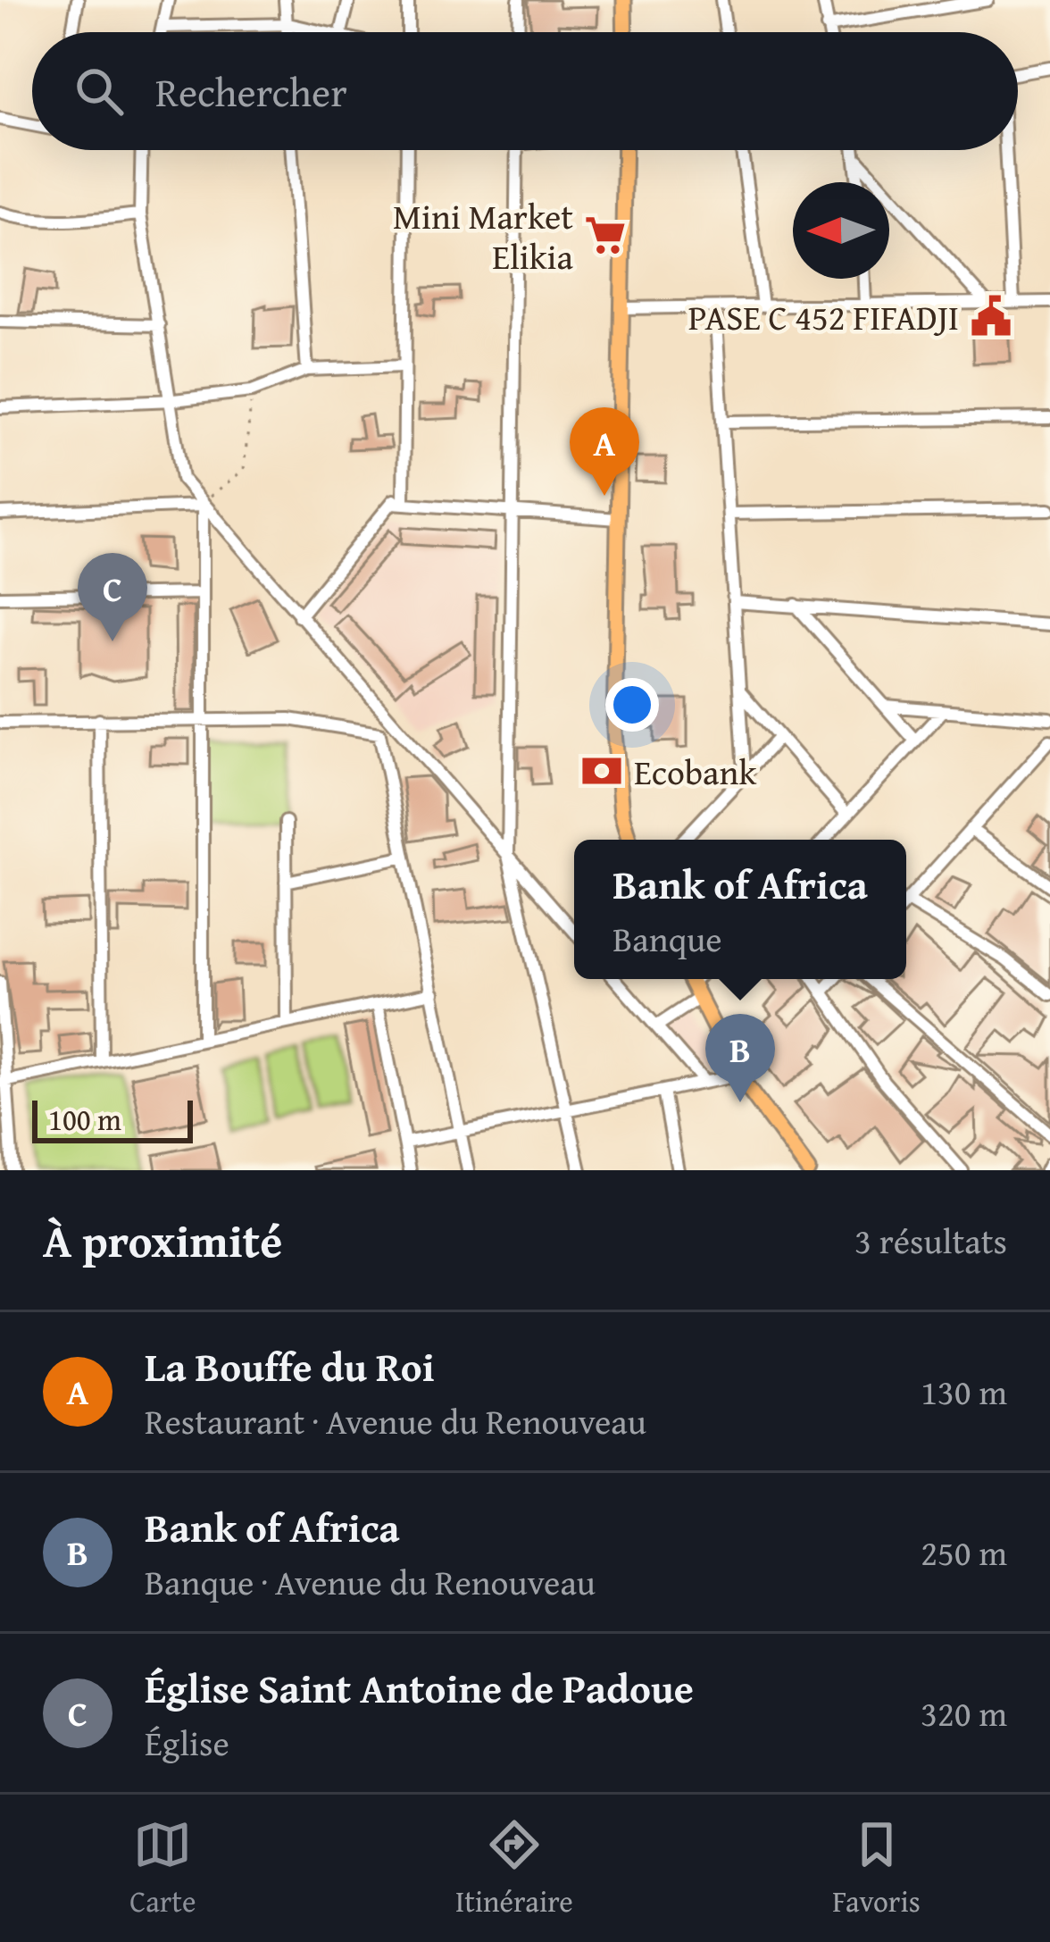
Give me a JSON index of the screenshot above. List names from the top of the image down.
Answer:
{
  "places": {
    "supermarket": ["Mini Market Elikia"],
    "public building": ["PASE C 452 FIFADJI"],
    "bank": ["Ecobank"]
  },
  "scale_bar": "100 m",
  "north": "left",
  "page": {
    "search": "Rechercher",
    "pins": ["A", "C", "B"],
    "popup": ["Bank of Africa", "Banque"],
    "scale": "100 m",
    "heading": ["À proximité", "3 résultats"],
    "list": [
      {
        "mark": "A",
        "name": "La Bouffe du Roi",
        "note": "Restaurant · Avenue du Renouveau",
        "value": "130 m"
      },
      {
        "mark": "B",
        "name": "Bank of Africa",
        "note": "Banque · Avenue du Renouveau",
        "value": "250 m"
      },
      {
        "mark": "C",
        "name": "Église Saint Antoine de Padoue",
        "note": "Église",
        "value": "320 m"
      }
    ],
    "nav": ["Carte", "Itinéraire", "Favoris"]
  }
}
